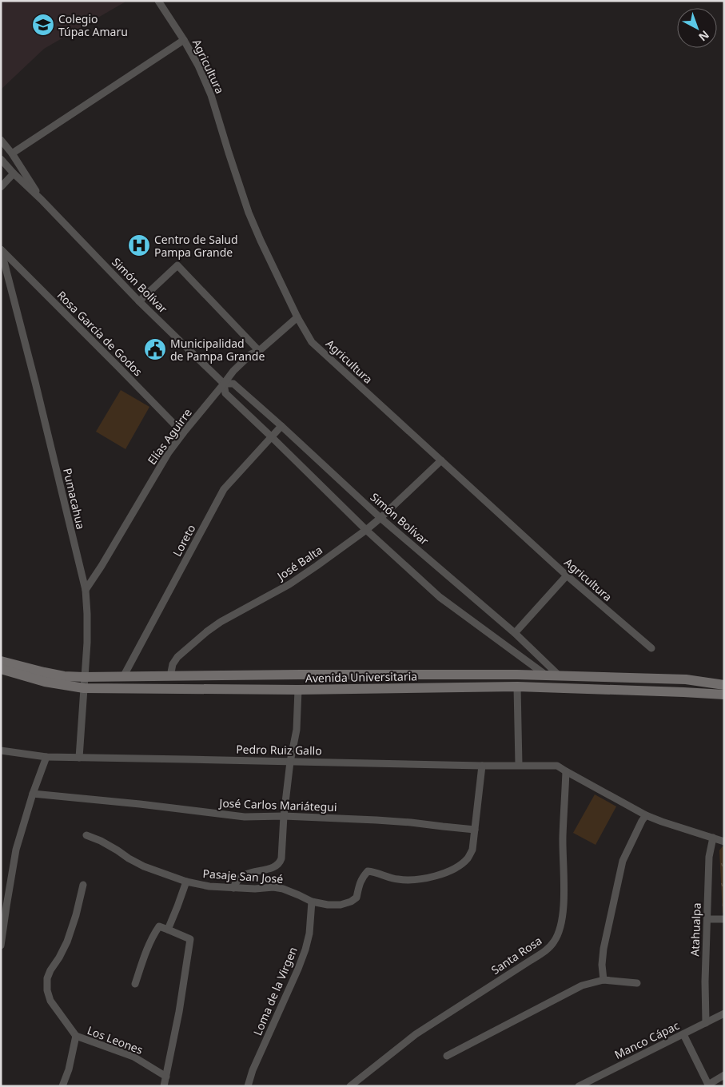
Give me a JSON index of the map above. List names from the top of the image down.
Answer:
{
  "streets": {
    "main road": ["Avenida Universitaria"],
    "street": [
      "Agricultura",
      "Simón Bolívar",
      "Rosa García de Godos",
      "Elías Aguirre",
      "Pumacahua",
      "Loreto",
      "José Balta",
      "Pedro Ruiz Gallo",
      "José Carlos Mariátegui",
      "Pasaje San José",
      "Atahualpa",
      "Santa Rosa",
      "Loma de la Virgen",
      "Los Leones",
      "Manco Cápac"
    ]
  },
  "crossings": [
    ["Agricultura", "Elías Aguirre"],
    ["Agricultura", "José Balta"],
    ["Simón Bolívar", "Elías Aguirre"],
    ["Simón Bolívar", "Loreto"],
    ["Simón Bolívar", "José Balta"],
    ["Simón Bolívar", "Avenida Universitaria"],
    ["Rosa García de Godos", "Elías Aguirre"],
    ["Rosa García de Godos", "Pumacahua"],
    ["Elías Aguirre", "Pumacahua"],
    ["Pumacahua", "Avenida Universitaria"],
    ["Pumacahua", "Pedro Ruiz Gallo"],
    ["Loreto", "Avenida Universitaria"],
    ["José Balta", "Avenida Universitaria"],
    ["Pedro Ruiz Gallo", "Santa Rosa"],
    ["José Carlos Mariátegui", "Pasaje San José"],
    ["Pasaje San José", "Loma de la Virgen"],
    ["Atahualpa", "Manco Cápac"]
  ],
  "places": {
    "school or university": ["Colegio Túpac Amaru"],
    "hospital": ["Centro de Salud Pampa Grande"],
    "public building": ["Municipalidad de Pampa Grande"]
  },
  "north": "bottom right"
}
